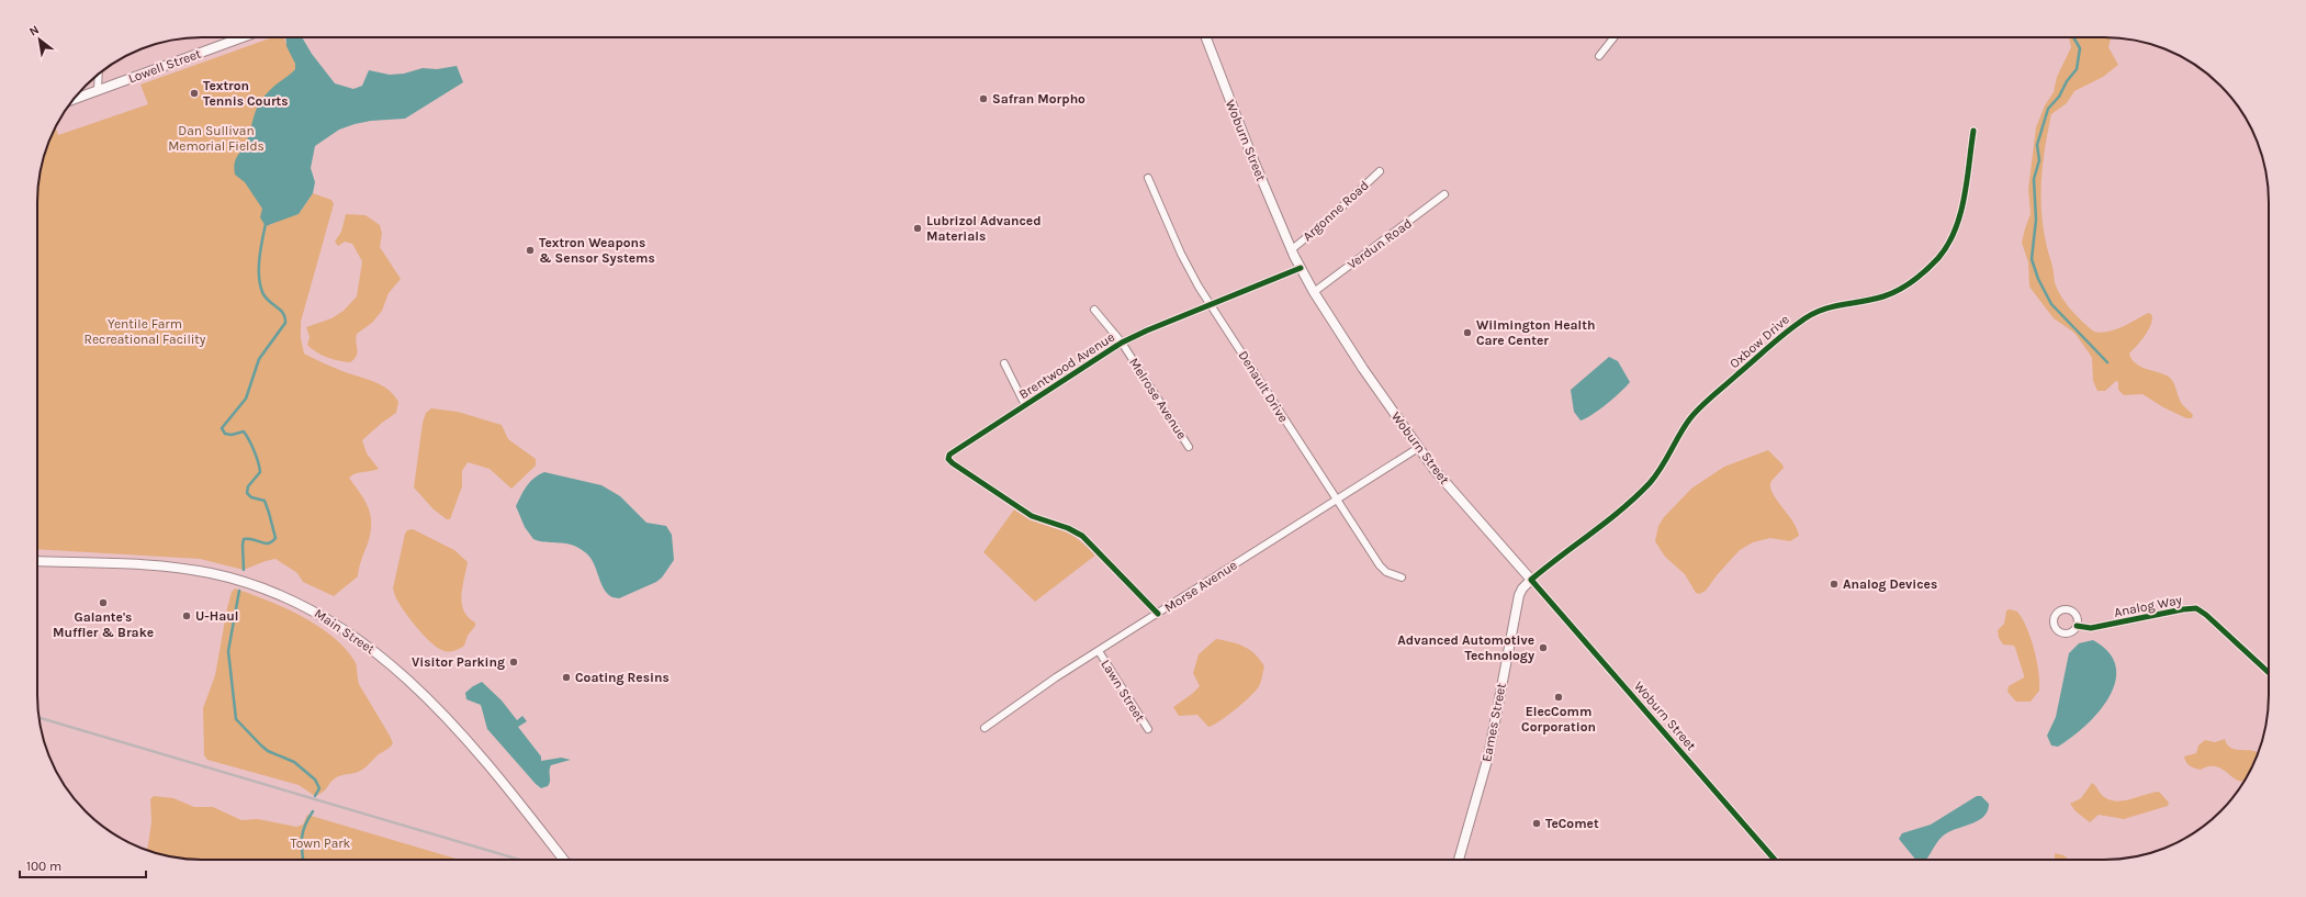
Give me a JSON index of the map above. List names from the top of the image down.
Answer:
{
  "streets": {
    "main road": [
      "Lowell Street",
      "Woburn Street",
      "Main Street",
      "Eames Street"
    ],
    "street": [
      "Argonne Road",
      "Verdun Road",
      "Oxbow Drive",
      "Brentwood Avenue",
      "Denault Drive",
      "Melrose Avenue",
      "Morse Avenue",
      "Analog Way",
      "Lawn Street"
    ]
  },
  "crossings": [
    ["Woburn Street", "Argonne Road"],
    ["Woburn Street", "Verdun Road"],
    ["Woburn Street", "Oxbow Drive"],
    ["Woburn Street", "Brentwood Avenue"],
    ["Woburn Street", "Morse Avenue"],
    ["Woburn Street", "Eames Street"],
    ["Oxbow Drive", "Eames Street"],
    ["Brentwood Avenue", "Denault Drive"],
    ["Brentwood Avenue", "Melrose Avenue"],
    ["Brentwood Avenue", "Morse Avenue"],
    ["Denault Drive", "Morse Avenue"],
    ["Morse Avenue", "Lawn Street"]
  ],
  "parks": ["Dan Sullivan Memorial Fields", "Yentile Farm Recreational Facility", "Town Park"],
  "places": [
    "Textron Tennis Courts",
    "Safran Morpho",
    "Lubrizol Advanced Materials",
    "Textron Weapons & Sensor Systems",
    "Wilmington Health Care Center",
    "Analog Devices",
    "Galante's Muffler & Brake",
    "U-Haul",
    "Advanced Automotive Technology",
    "Visitor Parking",
    "Coating Resins",
    "ElecComm Corporation",
    "TeComet"
  ],
  "scale_bar": "100 m",
  "north": "top left"
}
